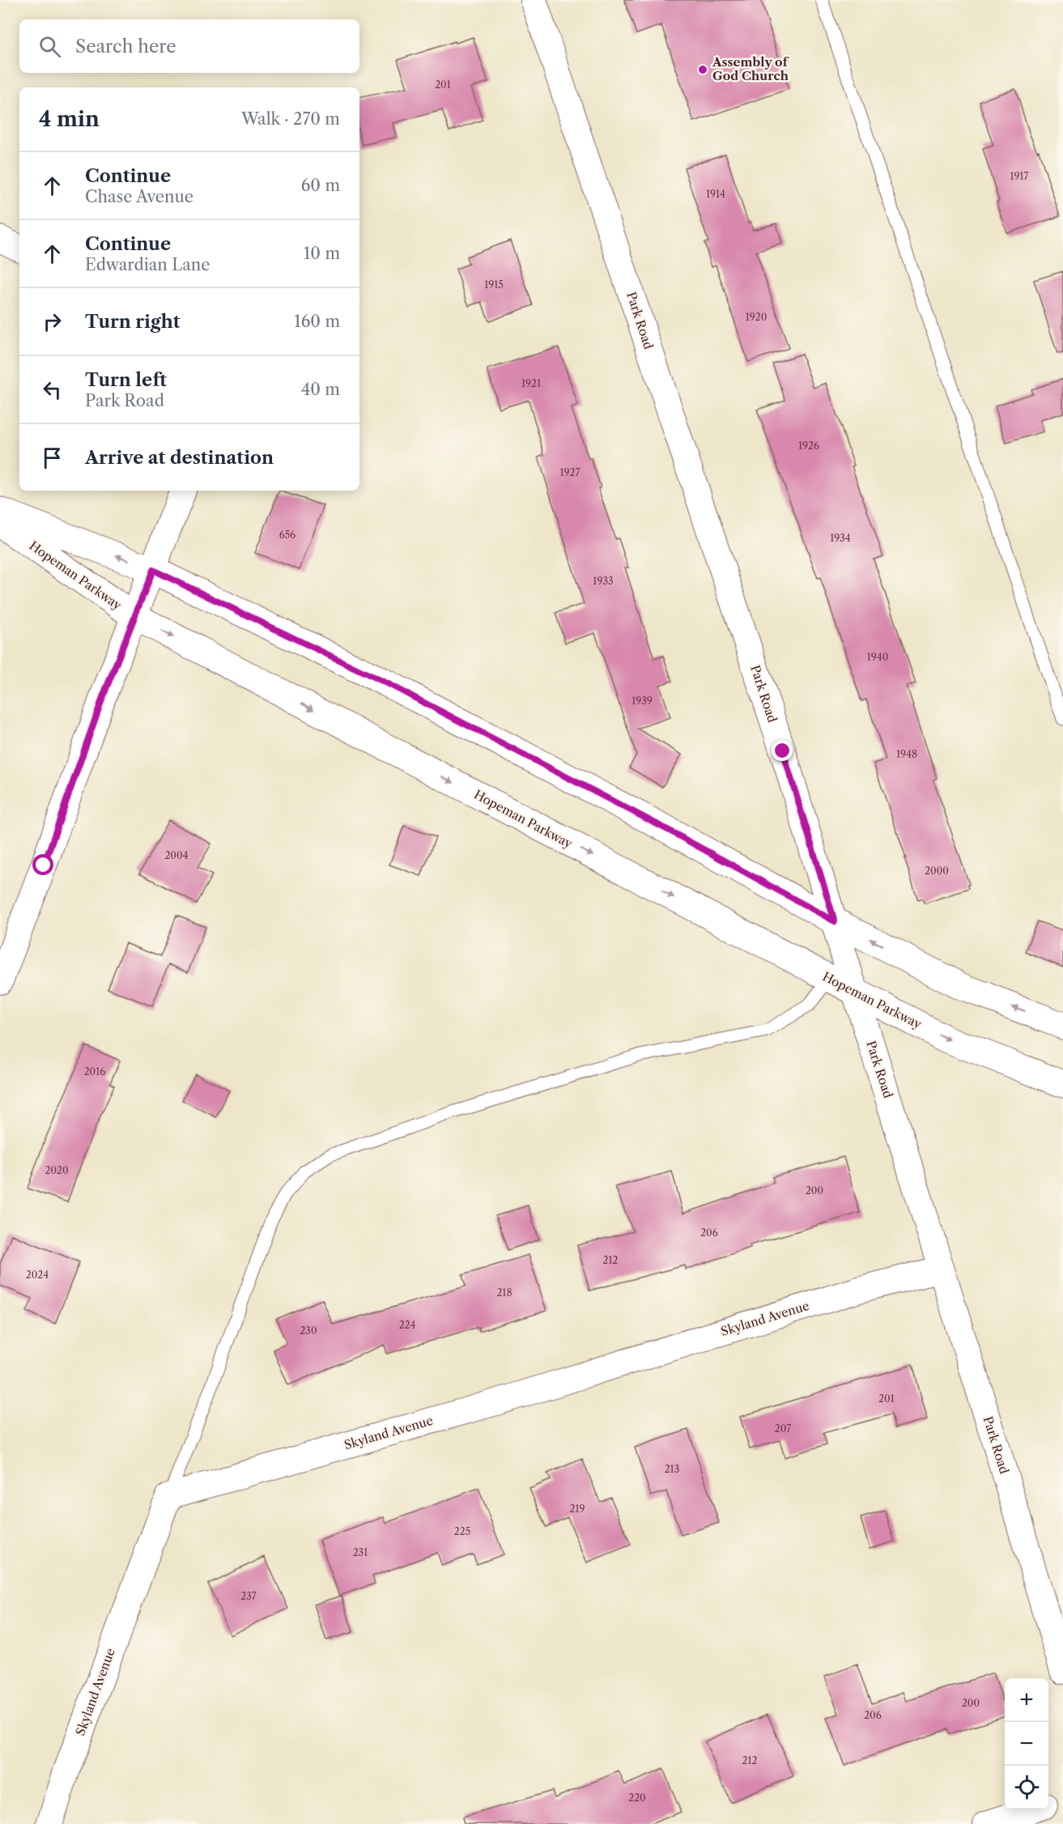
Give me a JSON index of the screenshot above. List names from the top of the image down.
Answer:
{
  "streets": {
    "main road": ["Hopeman Parkway"],
    "street": ["Park Road", "Skyland Avenue"]
  },
  "crossings": [
    ["Park Road", "Hopeman Parkway"],
    ["Park Road", "Skyland Avenue"]
  ],
  "places": ["Assembly of God Church"],
  "house_numbers": [
    "201",
    "1917",
    "1914",
    "1915",
    "1920",
    "1921",
    "1926",
    "1927",
    "656",
    "1934",
    "1933",
    "1940",
    "1939",
    "1948",
    "2004",
    "2000",
    "2016",
    "2020",
    "200",
    "206",
    "212",
    "2024",
    "218",
    "224",
    "230",
    "201",
    "207",
    "213",
    "219",
    "225",
    "231",
    "237",
    "200",
    "206",
    "212",
    "220"
  ],
  "page": {
    "search": "Search here",
    "heading": ["4 min", "Walk · 270 m"],
    "list": [
      ["Continue", "Chase Avenue", "60 m"],
      ["Continue", "Edwardian Lane", "10 m"],
      ["Turn right", "160 m"],
      ["Turn left", "Park Road", "40 m"],
      "Arrive at destination"
    ],
    "map_buttons": ["+", "−"]
  }
}
